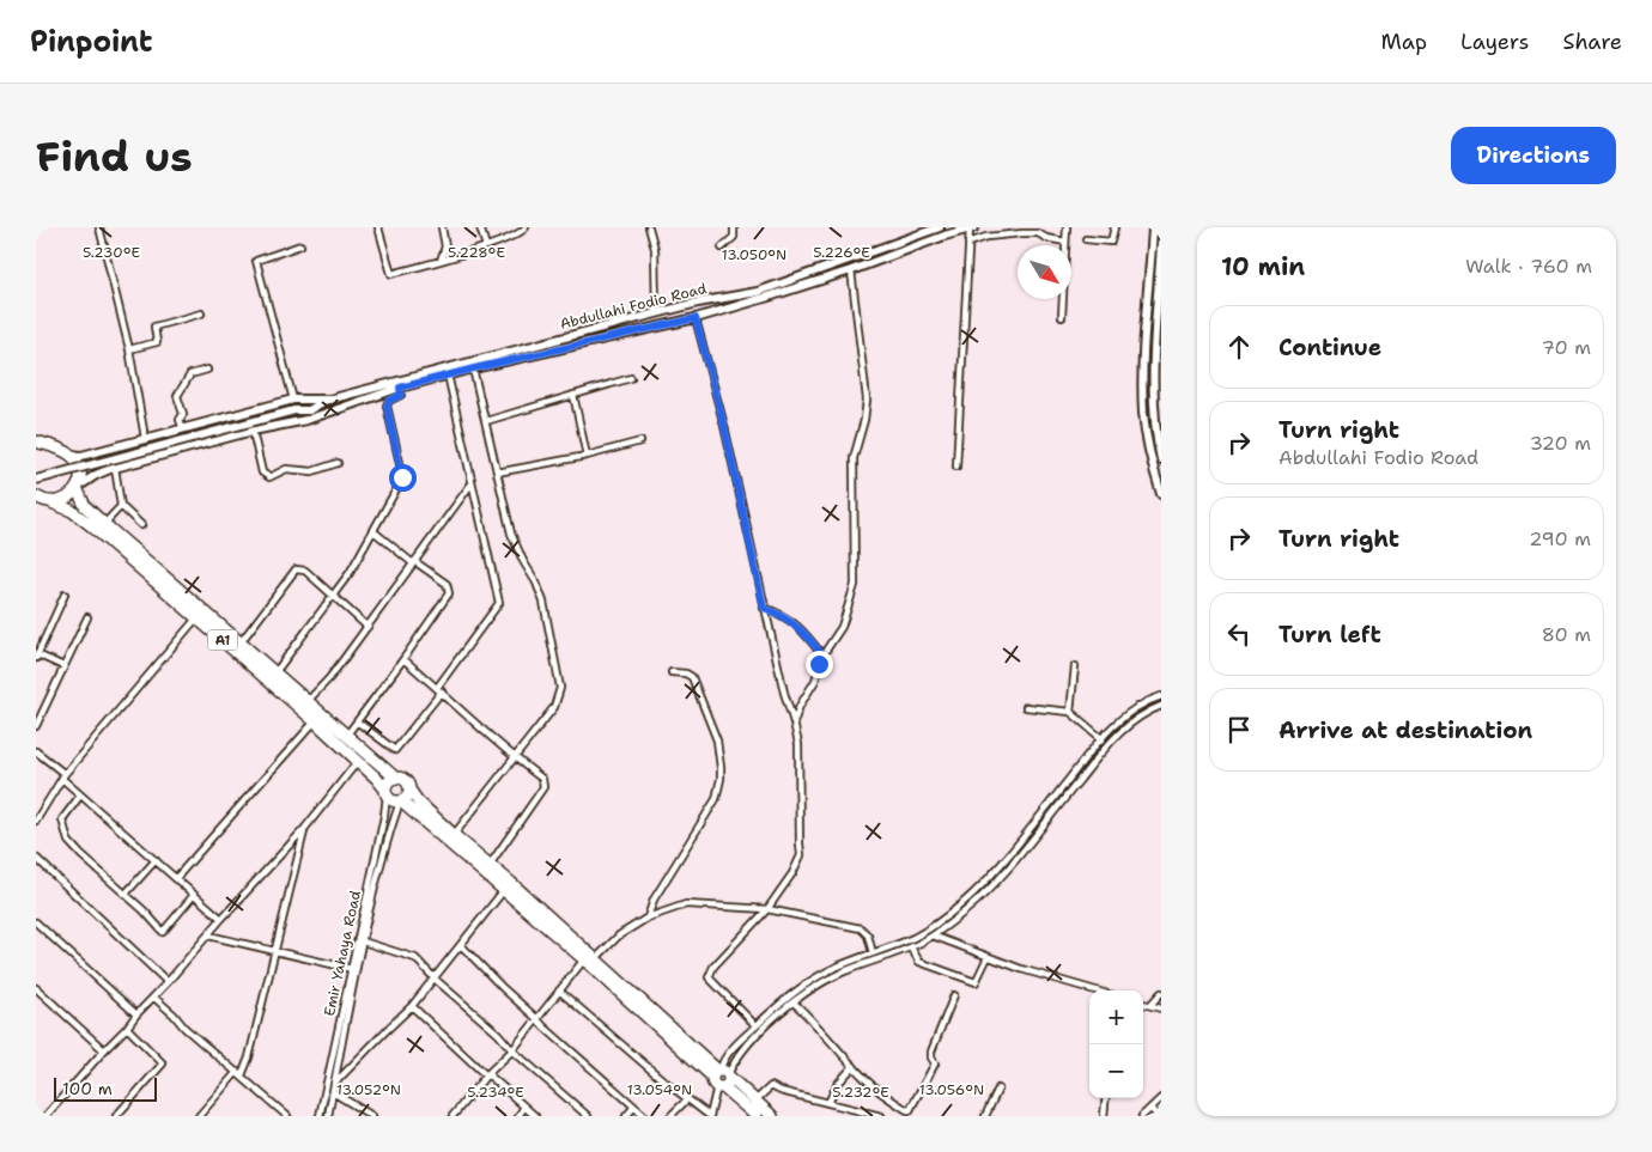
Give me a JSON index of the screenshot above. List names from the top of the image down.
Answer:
{
  "streets": {
    "highway": ["A1"],
    "main road": ["Abdullahi Fodio Road"],
    "street": ["Emir Yahaya Road"]
  },
  "crossings": [
    ["A1", "Emir Yahaya Road"]
  ],
  "scale_bar": "100 m",
  "north": "bottom right",
  "page": {
    "header": "Pinpoint",
    "nav": ["Map", "Layers", "Share"],
    "buttons": "Directions",
    "title": "Find us",
    "heading": ["10 min", "Walk · 760 m"],
    "list": [
      ["Continue", "70 m"],
      ["Turn right", "Abdullahi Fodio Road", "320 m"],
      ["Turn right", "290 m"],
      ["Turn left", "80 m"],
      "Arrive at destination"
    ],
    "map_buttons": ["+", "−"],
    "scale": "100 m"
  },
  "coordinates": [
    "5.230°E",
    "5.228°E",
    "5.226°E",
    "13.050°N",
    "13.052°N",
    "13.054°N",
    "13.056°N",
    "5.234°E",
    "5.232°E"
  ]
}
